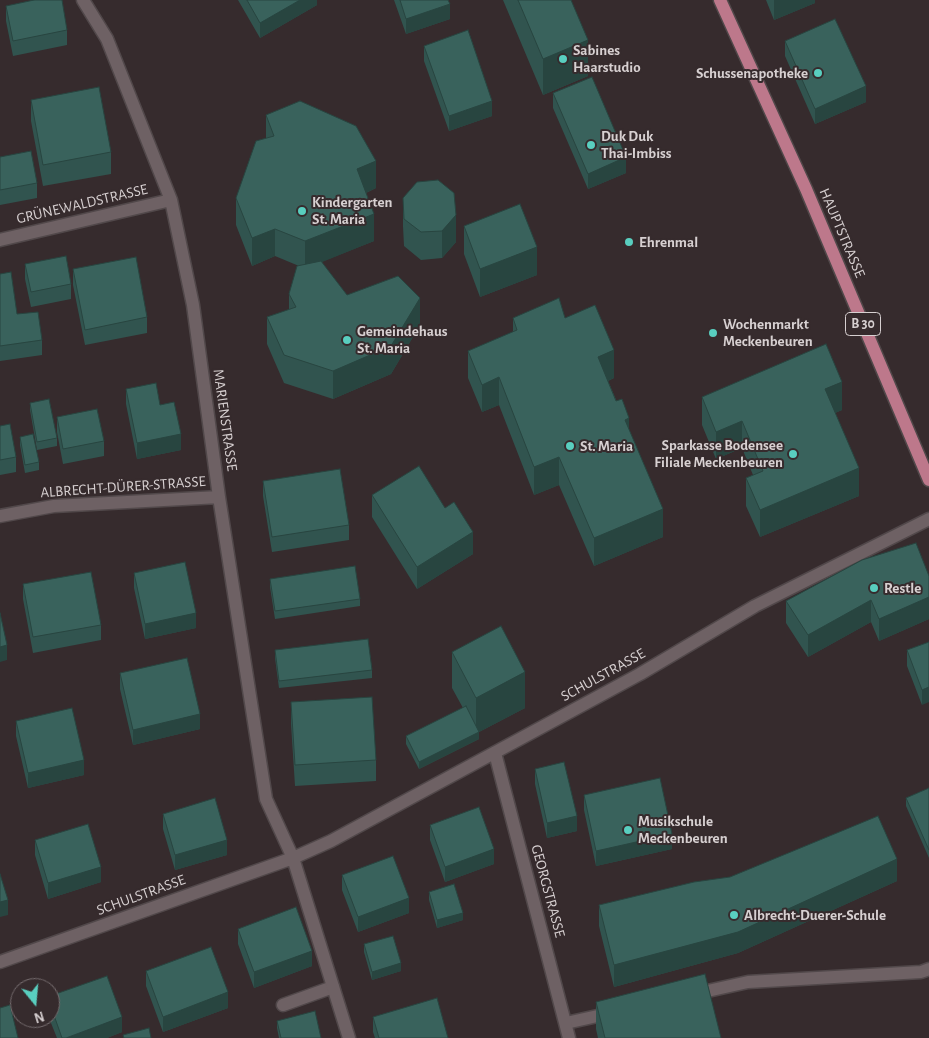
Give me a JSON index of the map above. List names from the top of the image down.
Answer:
{
  "streets": {
    "main road": ["HAUPTSTRASSE", "B 30"],
    "street": [
      "GRÜNEWALDSTRASSE",
      "MARIENSTRASSE",
      "ALBRECHT-DÜRER-STRASSE",
      "SCHULSTRASSE",
      "GEORGSTRASSE"
    ]
  },
  "crossings": [
    ["GRÜNEWALDSTRASSE", "MARIENSTRASSE"],
    ["MARIENSTRASSE", "ALBRECHT-DÜRER-STRASSE"],
    ["MARIENSTRASSE", "SCHULSTRASSE"],
    ["SCHULSTRASSE", "GEORGSTRASSE"]
  ],
  "places": [
    "Sabines Haarstudio",
    "Schussenapotheke",
    "Duk Duk Thai-Imbiss",
    "Kindergarten St. Maria",
    "Ehrenmal",
    "Wochenmarkt Meckenbeuren",
    "Gemeindehaus St. Maria",
    "St. Maria",
    "Sparkasse Bodensee Filiale Meckenbeuren",
    "Restle",
    "Musikschule Meckenbeuren",
    "Albrecht-Duerer-Schule"
  ],
  "north": "bottom"
}
